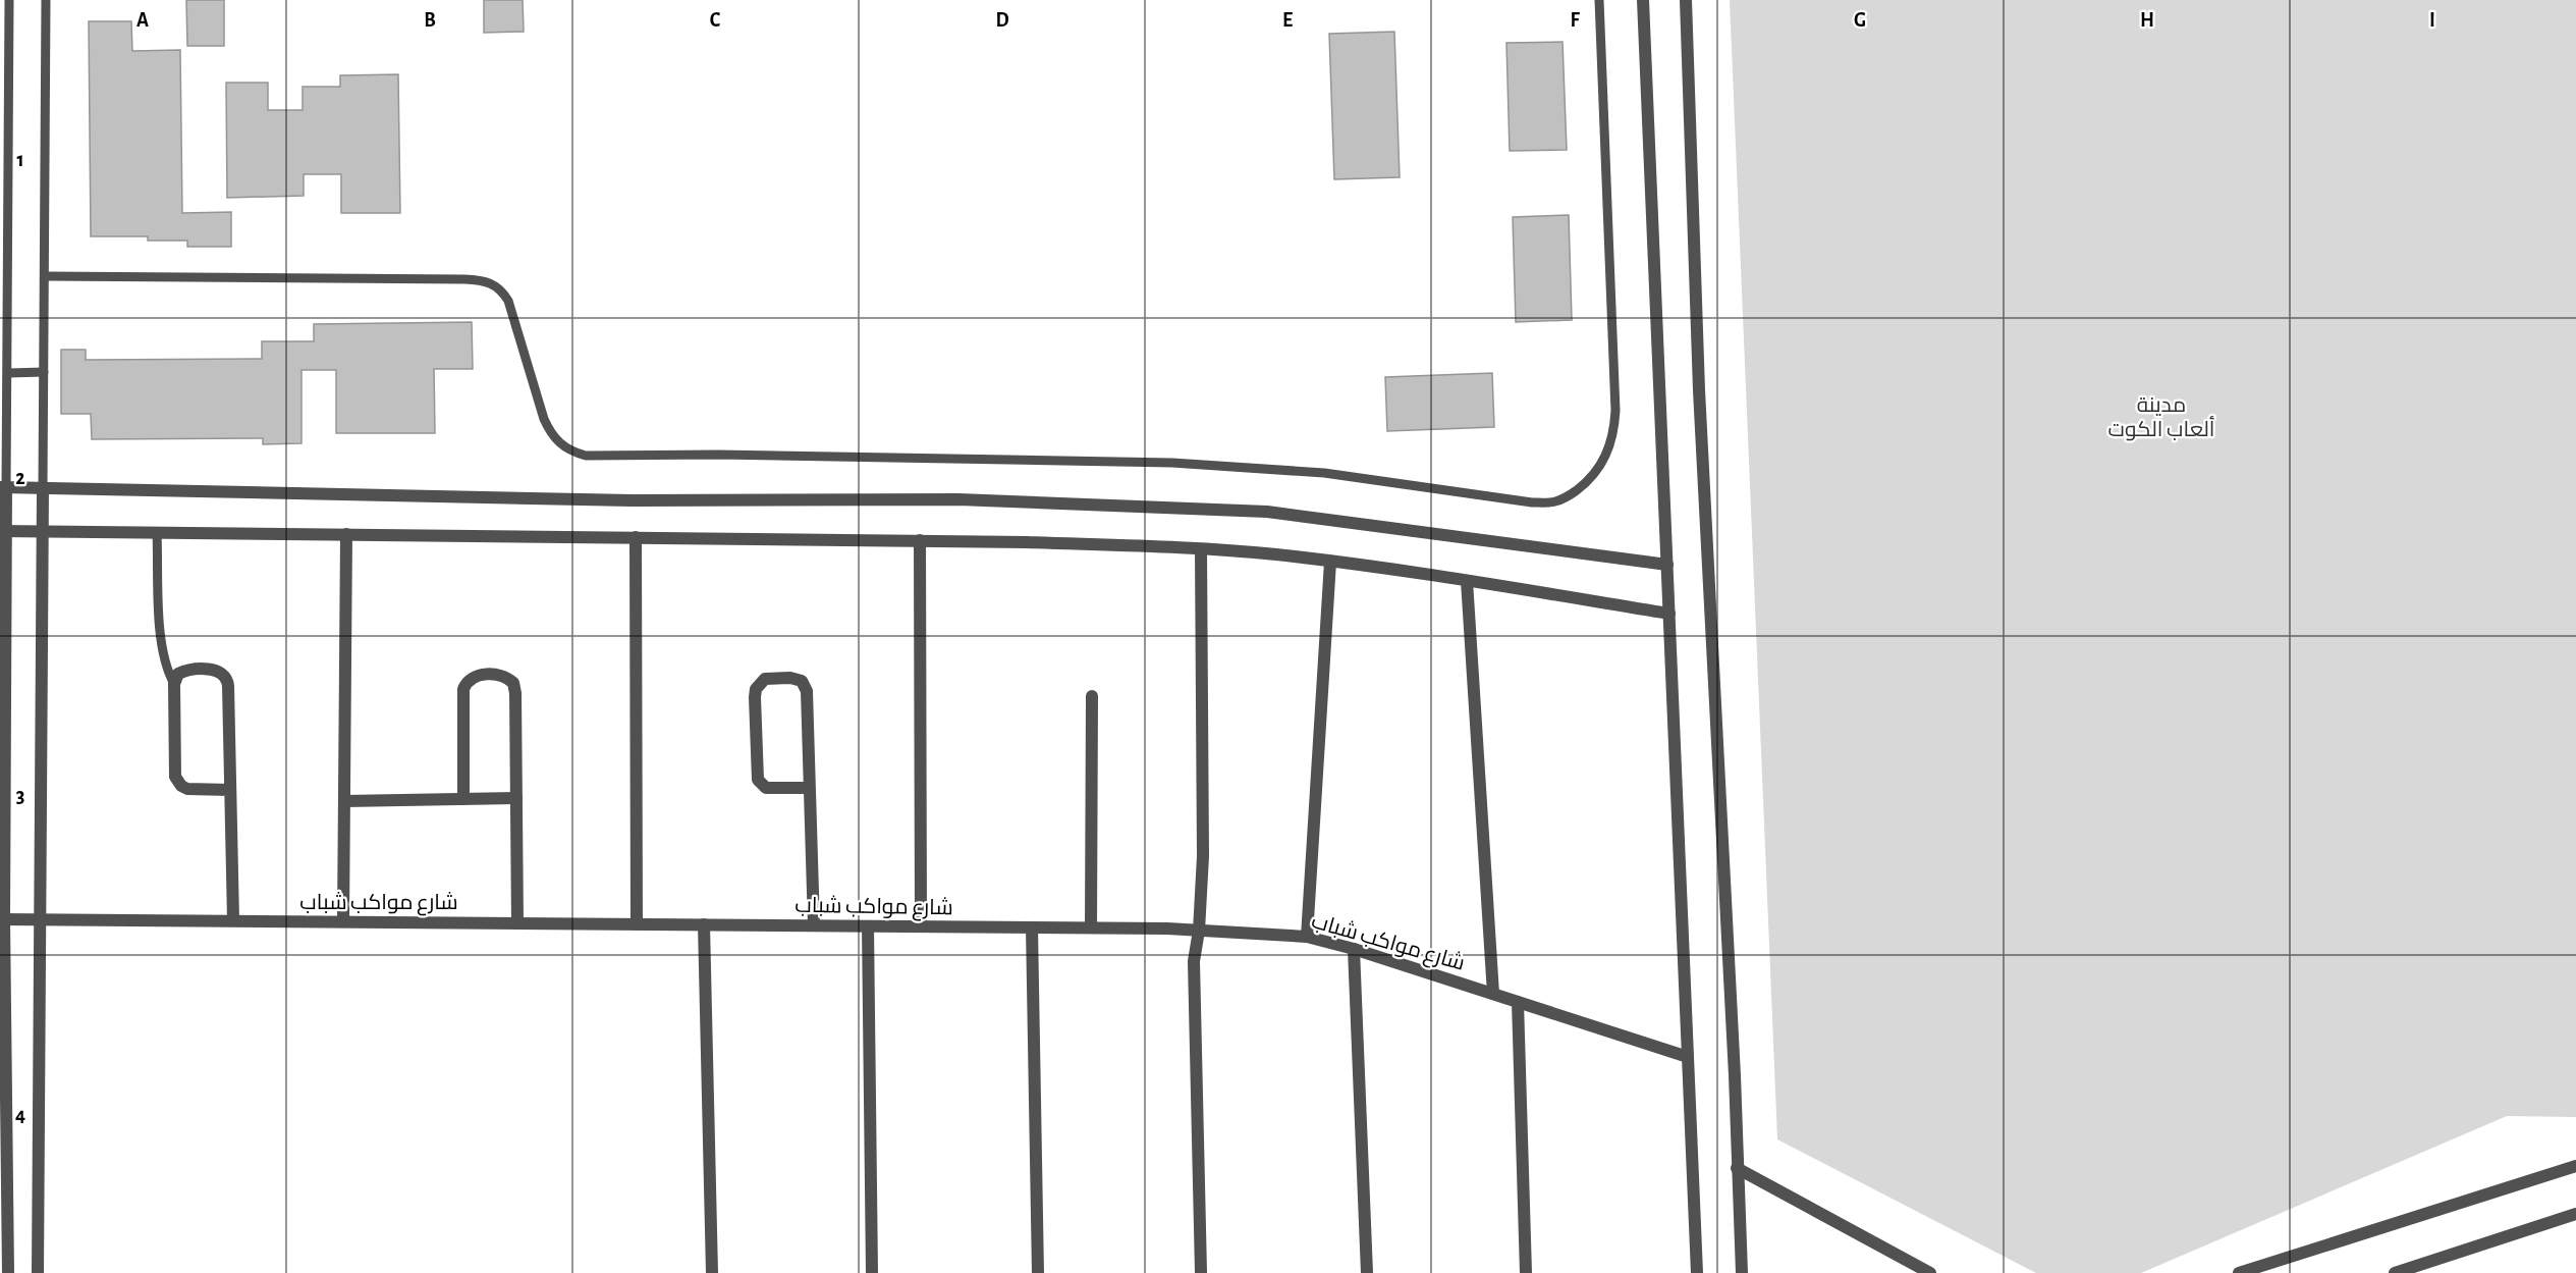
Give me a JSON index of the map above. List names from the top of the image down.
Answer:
{
  "streets": {
    "street": ["شارع مواكب شباب"]
  },
  "parks": ["مدينة ألعاب الكوت"],
  "grid": {
    "columns": [
      "A",
      "B",
      "C",
      "D",
      "E",
      "F",
      "G",
      "H",
      "I"
    ],
    "rows": [
      "1",
      "2",
      "3",
      "4"
    ]
  }
}
